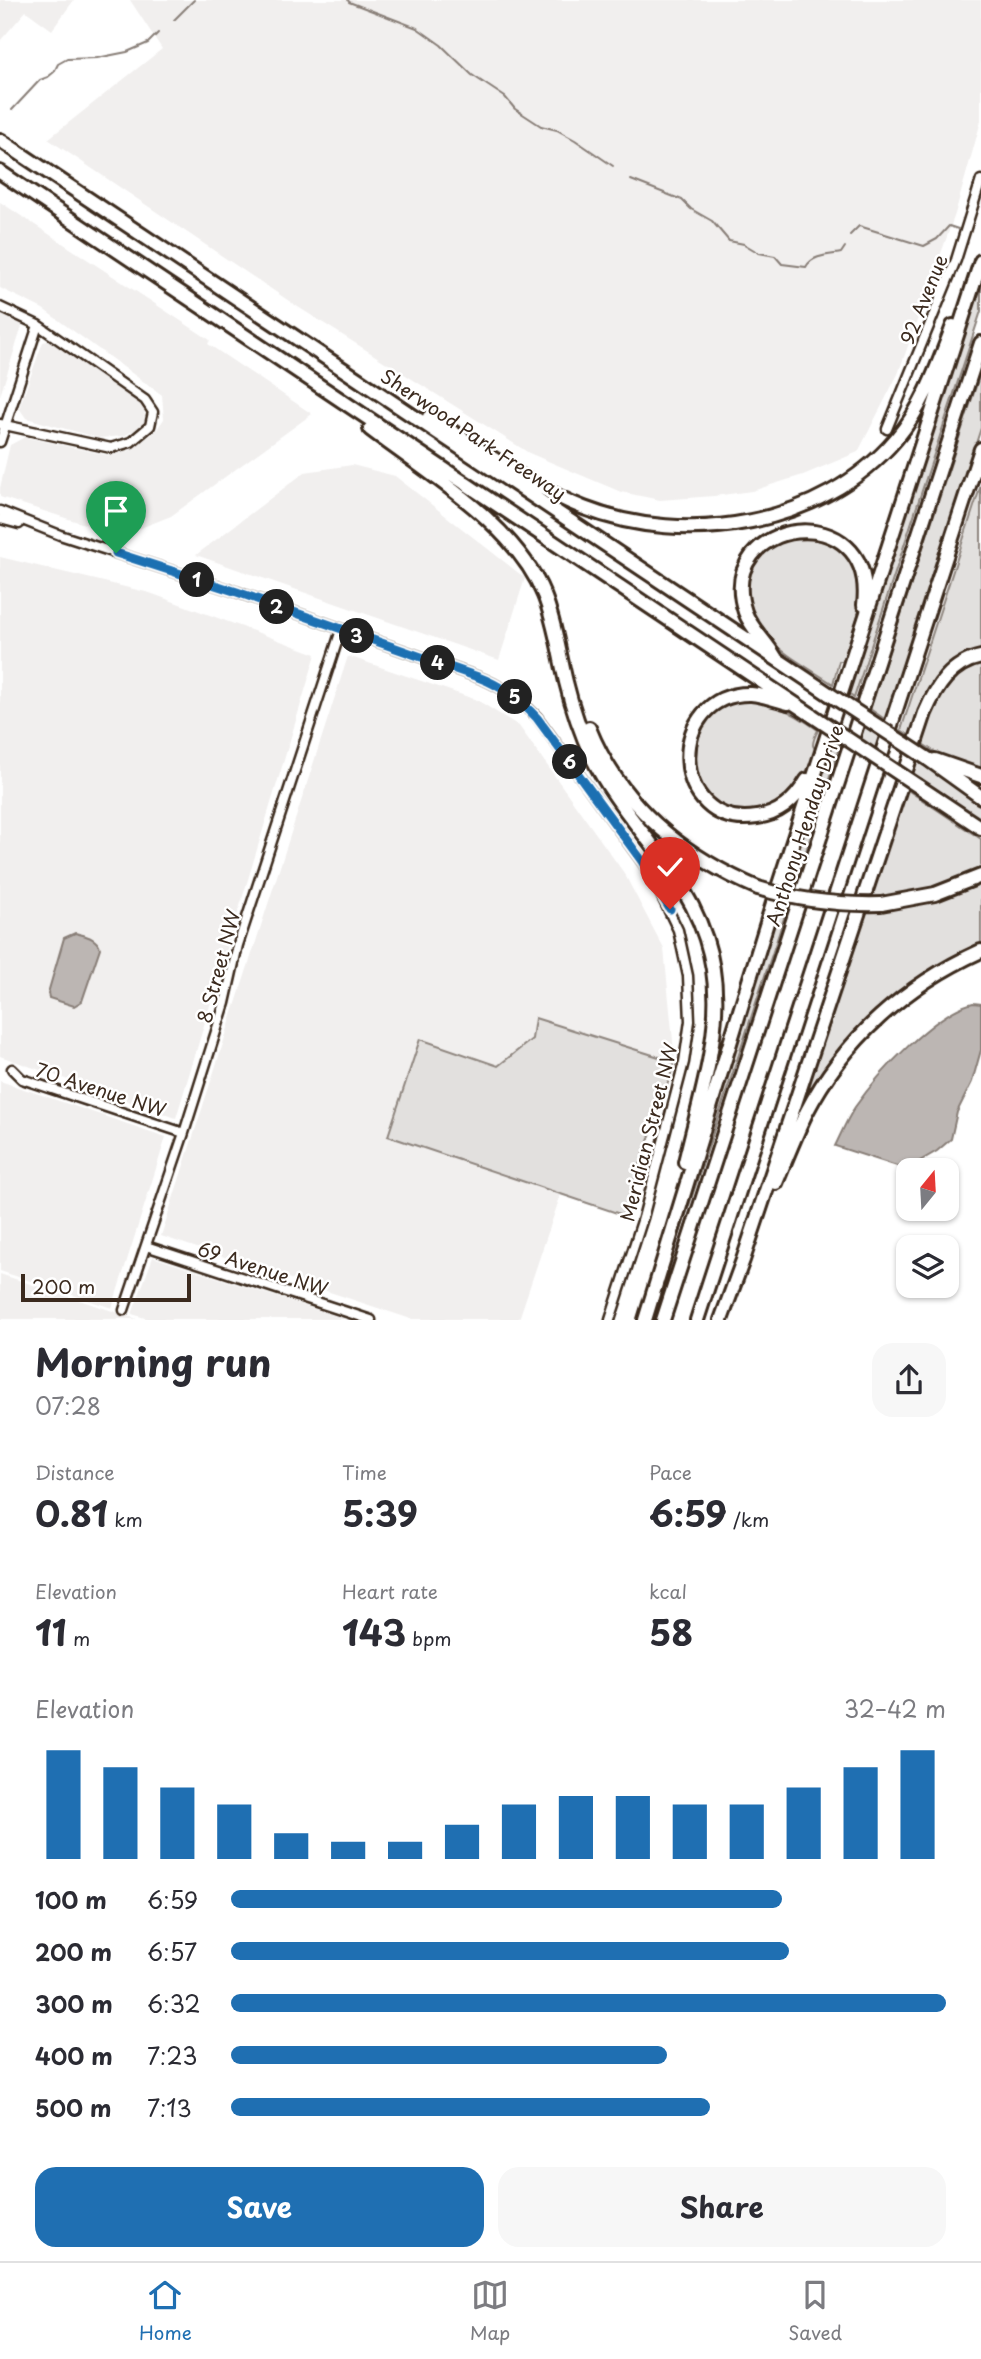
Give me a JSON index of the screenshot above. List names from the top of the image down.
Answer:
{
  "streets": {
    "highway": ["Sherwood Park Freeway", "Anthony Henday Drive"],
    "street": [
      "92 Avenue",
      "8 Street NW",
      "70 Avenue NW",
      "Meridian Street NW",
      "69 Avenue NW"
    ]
  },
  "crossings": [
    ["8 Street NW", "70 Avenue NW"],
    ["8 Street NW", "Meridian Street NW"],
    ["8 Street NW", "69 Avenue NW"]
  ],
  "scale_bar": "200 m",
  "north": "top",
  "page": {
    "pins": [
      "1",
      "2",
      "3",
      "4",
      "5",
      "6"
    ],
    "scale": "200 m",
    "heading": ["Morning run", "07:28"],
    "stats": [
      ["Distance", "0.81 km"],
      ["Time", "5:39"],
      ["Pace", "6:59 /km"],
      ["Elevation", "11 m"],
      ["Heart rate", "143 bpm"],
      ["kcal", "58"]
    ],
    "chart": ["Elevation", "32–42 m"],
    "list": [
      {
        "name": "100 m",
        "note": "6:59"
      },
      {
        "name": "200 m",
        "note": "6:57"
      },
      {
        "name": "300 m",
        "note": "6:32"
      },
      {
        "name": "400 m",
        "note": "7:23"
      },
      {
        "name": "500 m",
        "note": "7:13"
      }
    ],
    "buttons": ["Save", "Share"],
    "tabs": ["Home", "Map", "Saved"]
  }
}
